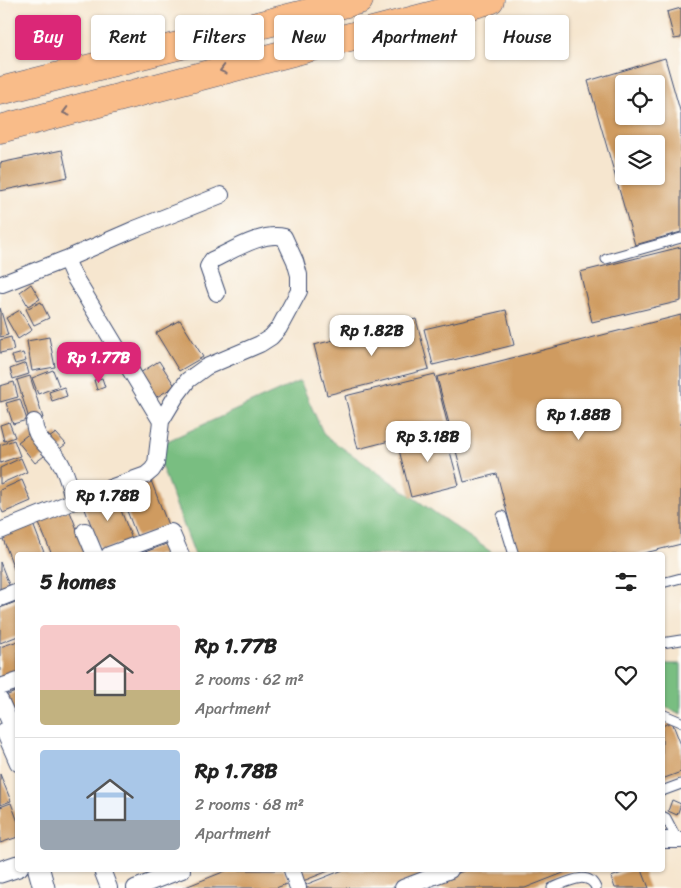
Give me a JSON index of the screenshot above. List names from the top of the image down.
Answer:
{
  "page": {
    "chip": [
      "Buy",
      "Rent",
      "Filters",
      "New",
      "Apartment",
      "House"
    ],
    "price": [
      "Rp 1.82B",
      "Rp 1.77B",
      "Rp 1.88B",
      "Rp 3.18B",
      "Rp 1.78B"
    ],
    "heading": "5 homes",
    "list": [
      {
        "name": "Rp 1.77B",
        "note": "2 rooms · 62 m² · Apartment"
      },
      {
        "name": "Rp 1.78B",
        "note": "2 rooms · 68 m² · Apartment"
      }
    ]
  }
}
